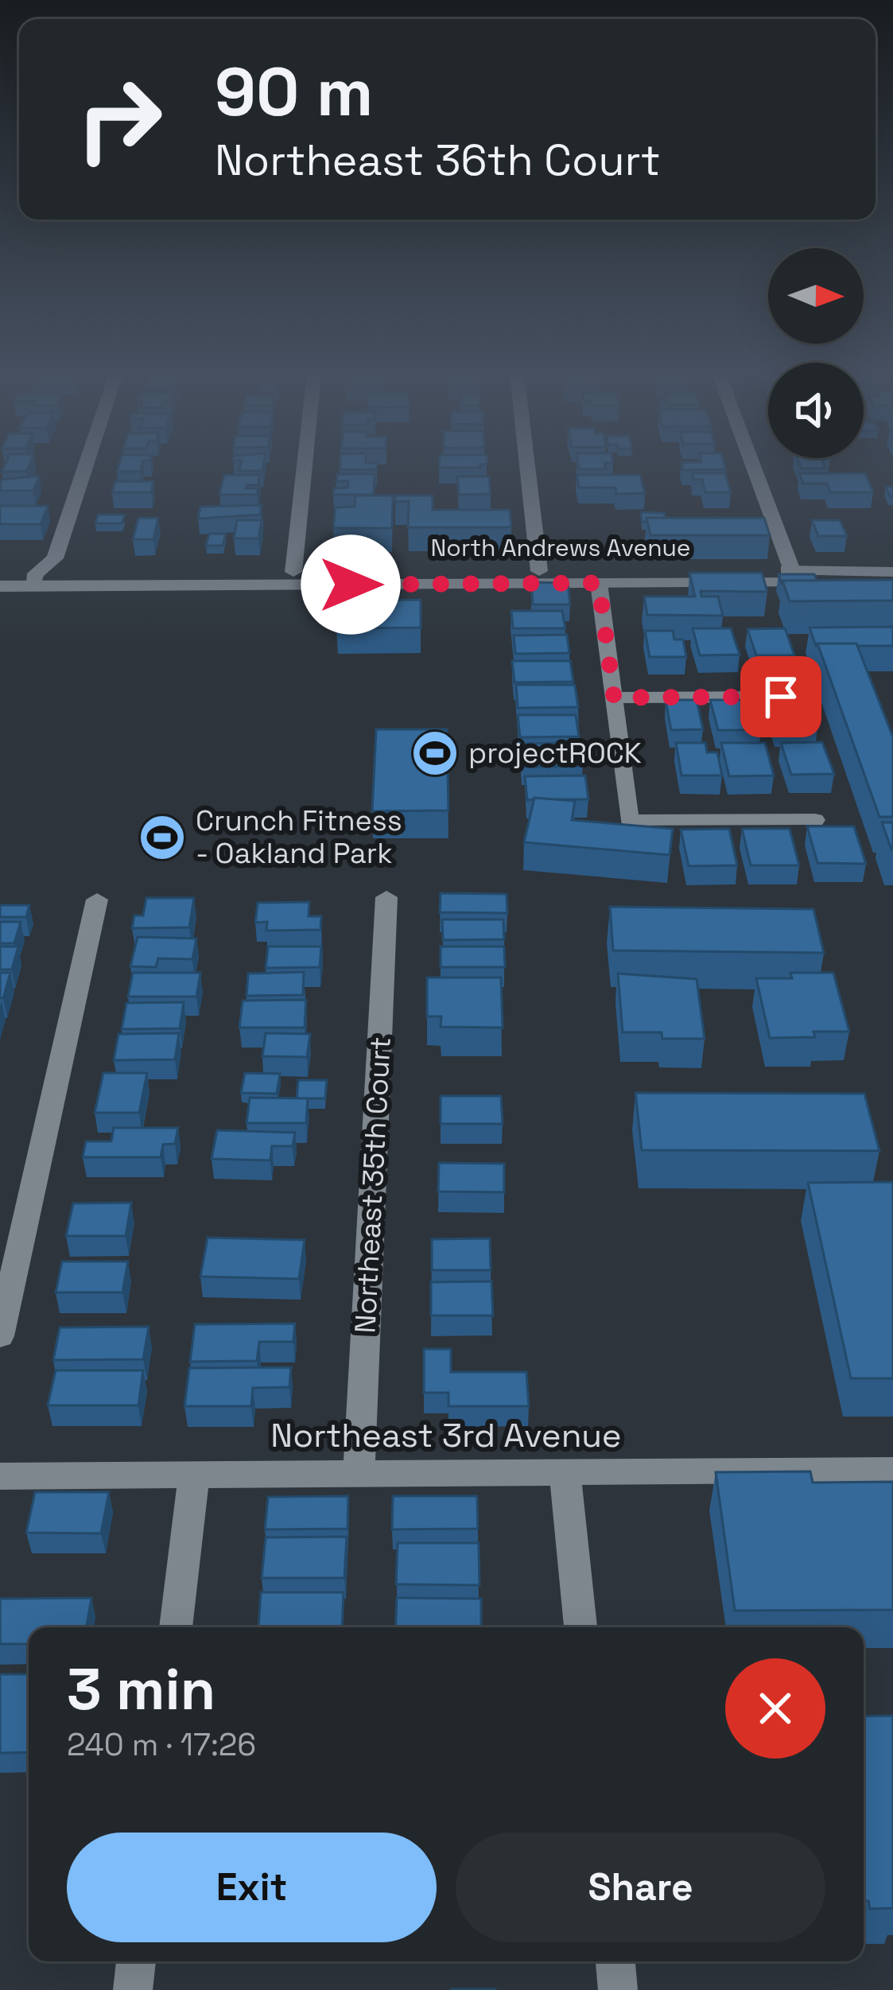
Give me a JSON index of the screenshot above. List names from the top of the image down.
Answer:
{
  "streets": {
    "street": ["North Andrews Avenue", "Northeast 35th Court", "Northeast 3rd Avenue"]
  },
  "crossings": [
    ["Northeast 35th Court", "Northeast 3rd Avenue"]
  ],
  "places": {
    "sports": ["projectROCK", "Crunch Fitness - Oakland Park"]
  },
  "north": "right",
  "page": {
    "turn": ["90 m", "Northeast 36th Court"],
    "heading": ["3 min", "240 m · 17:26"],
    "buttons": ["Exit", "Share"]
  }
}
